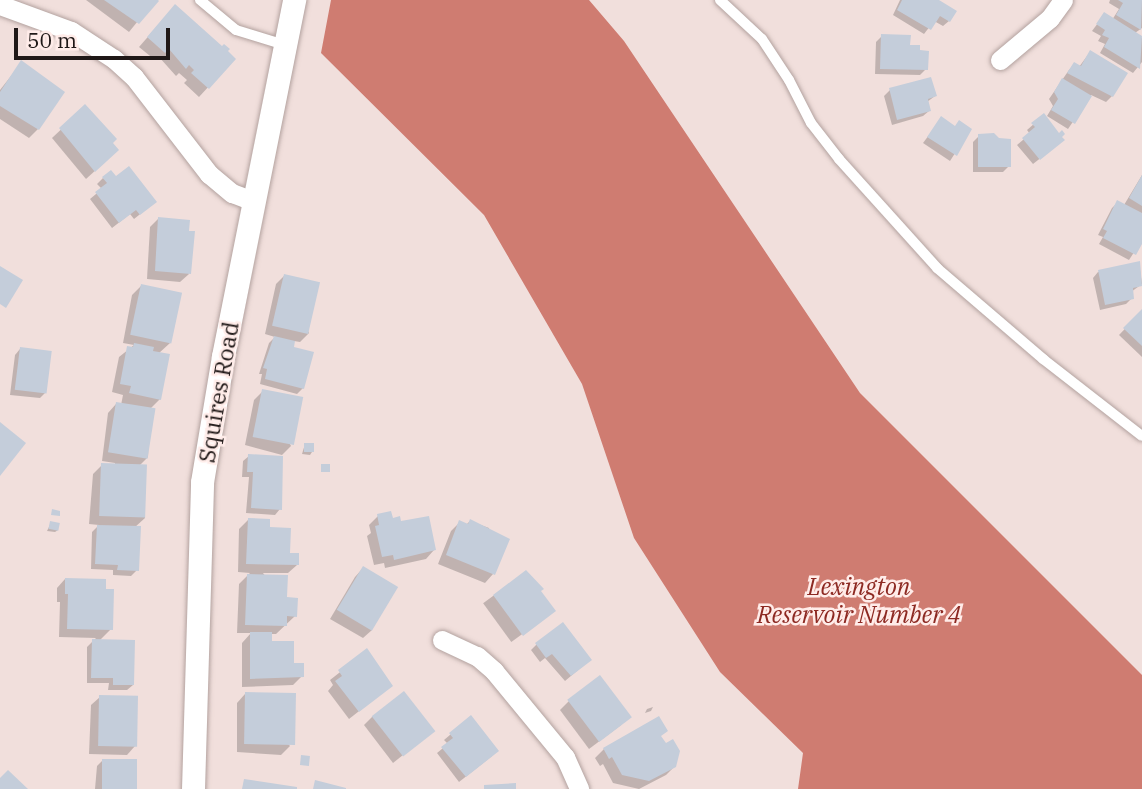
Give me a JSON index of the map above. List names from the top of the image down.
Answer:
{
  "streets": {
    "street": ["Squires Road"]
  },
  "water": ["Lexington Reservoir Number 4"],
  "scale_bar": "50 m"
}
